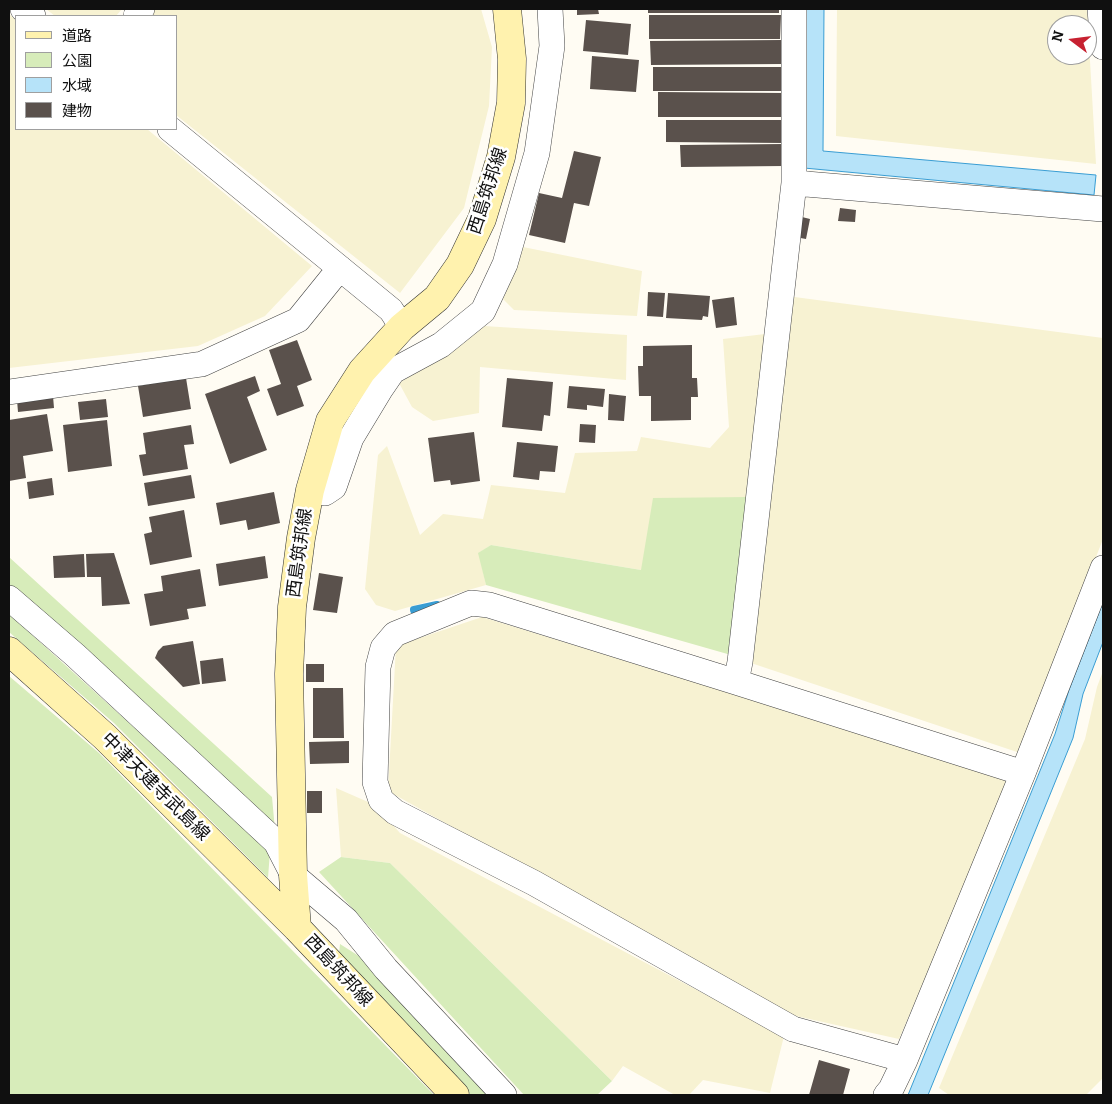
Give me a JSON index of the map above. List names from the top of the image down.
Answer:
{
  "streets": {
    "main road": ["西島筑邦線", "中津天建寺武島線"]
  },
  "crossings": [
    ["西島筑邦線", "中津天建寺武島線"]
  ],
  "legend": [
    "道路",
    "公園",
    "水域",
    "建物"
  ],
  "north": "left"
}
